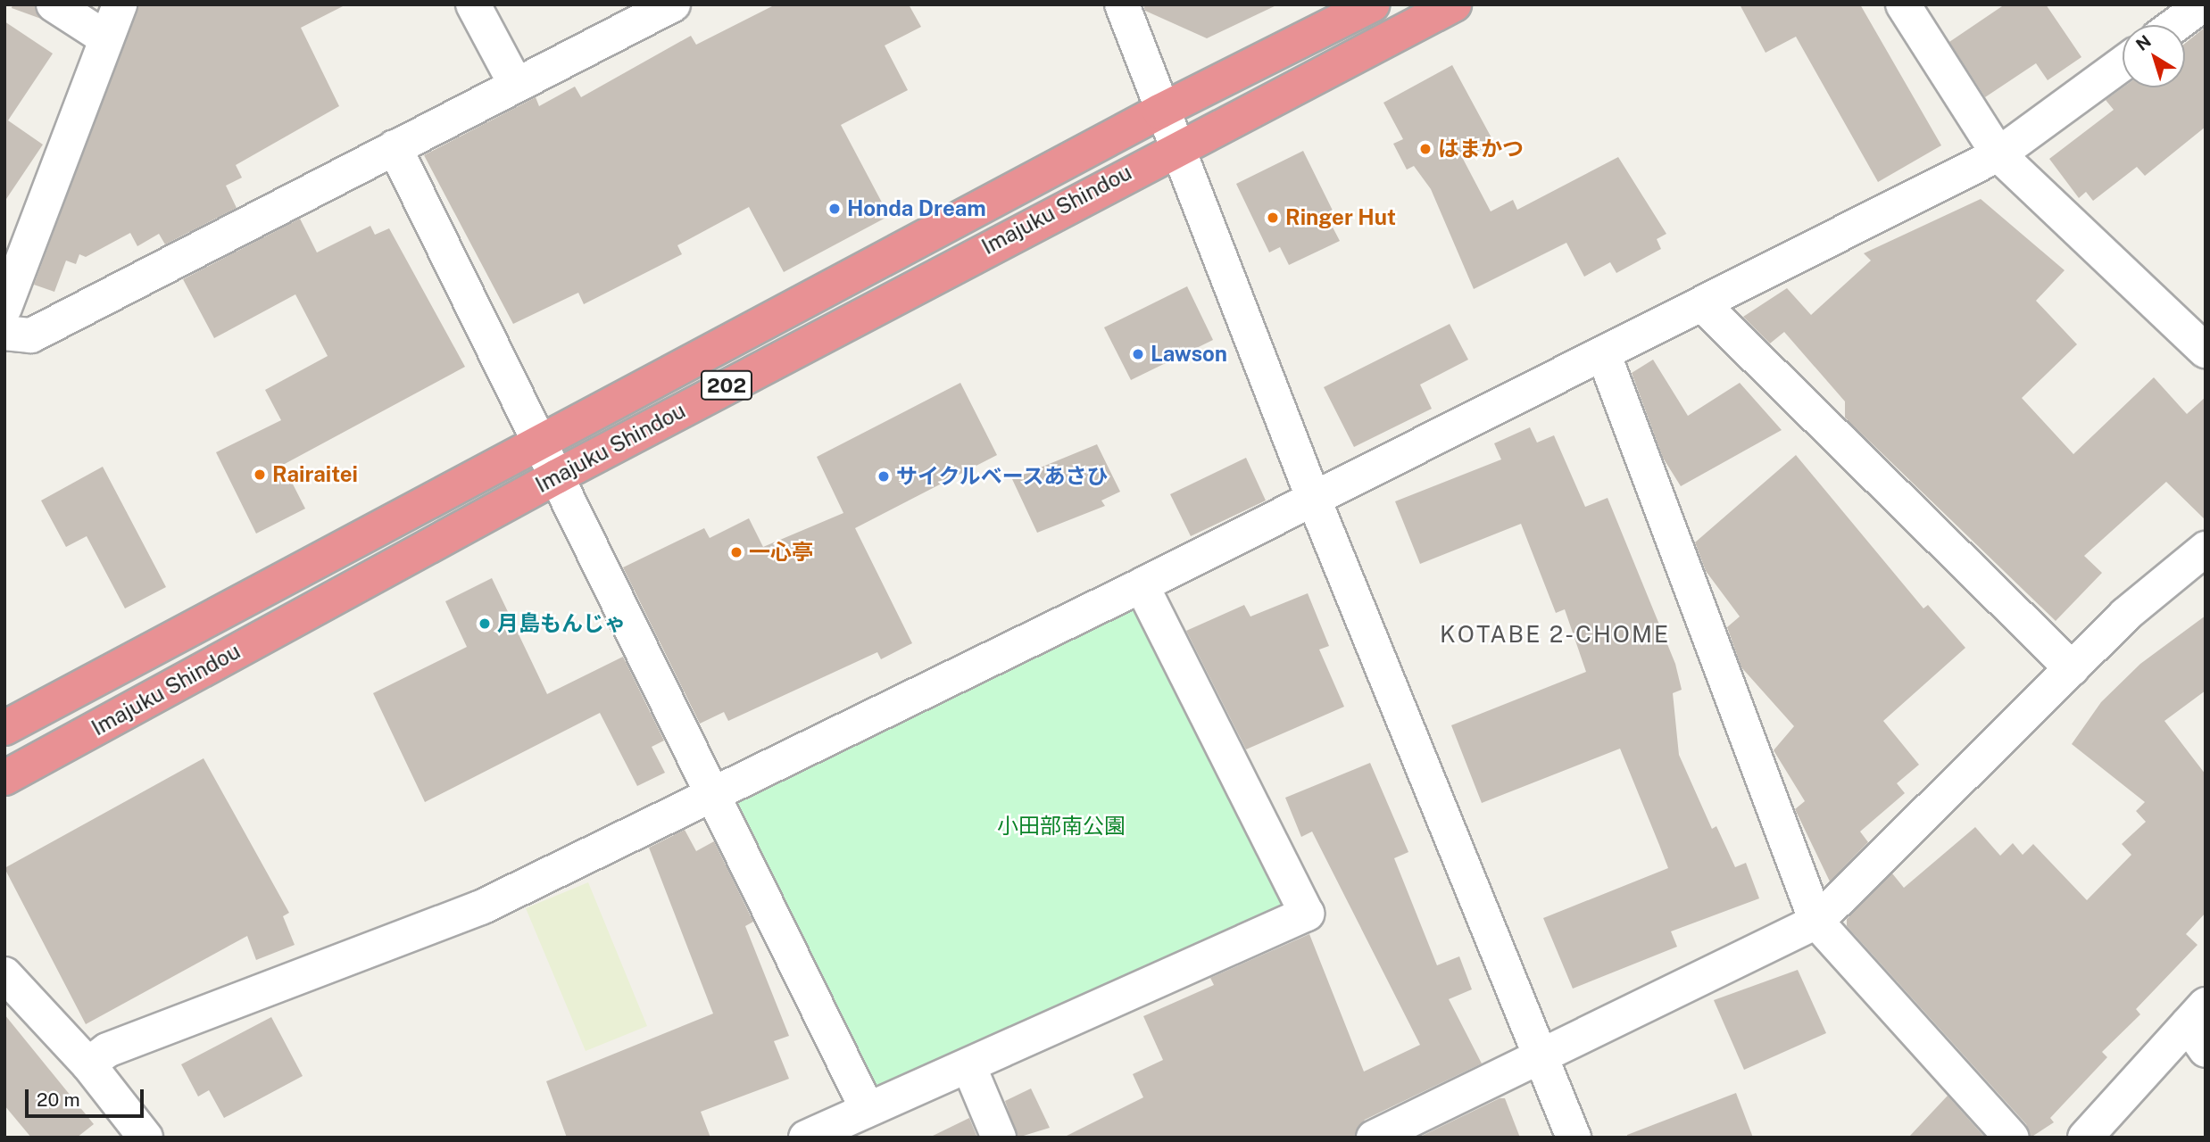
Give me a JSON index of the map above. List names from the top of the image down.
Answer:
{
  "streets": {
    "highway": ["Imajuku Shindou", "202"]
  },
  "districts": ["KOTABE 2-CHOME"],
  "parks": ["小田部南公園"],
  "places": [
    "はまかつ",
    "Honda Dream",
    "Ringer Hut",
    "Lawson",
    "Rairaitei",
    "サイクルベースあさひ",
    "一心亭",
    "月島もんじゃ"
  ],
  "scale_bar": "20 m",
  "north": "top left"
}
